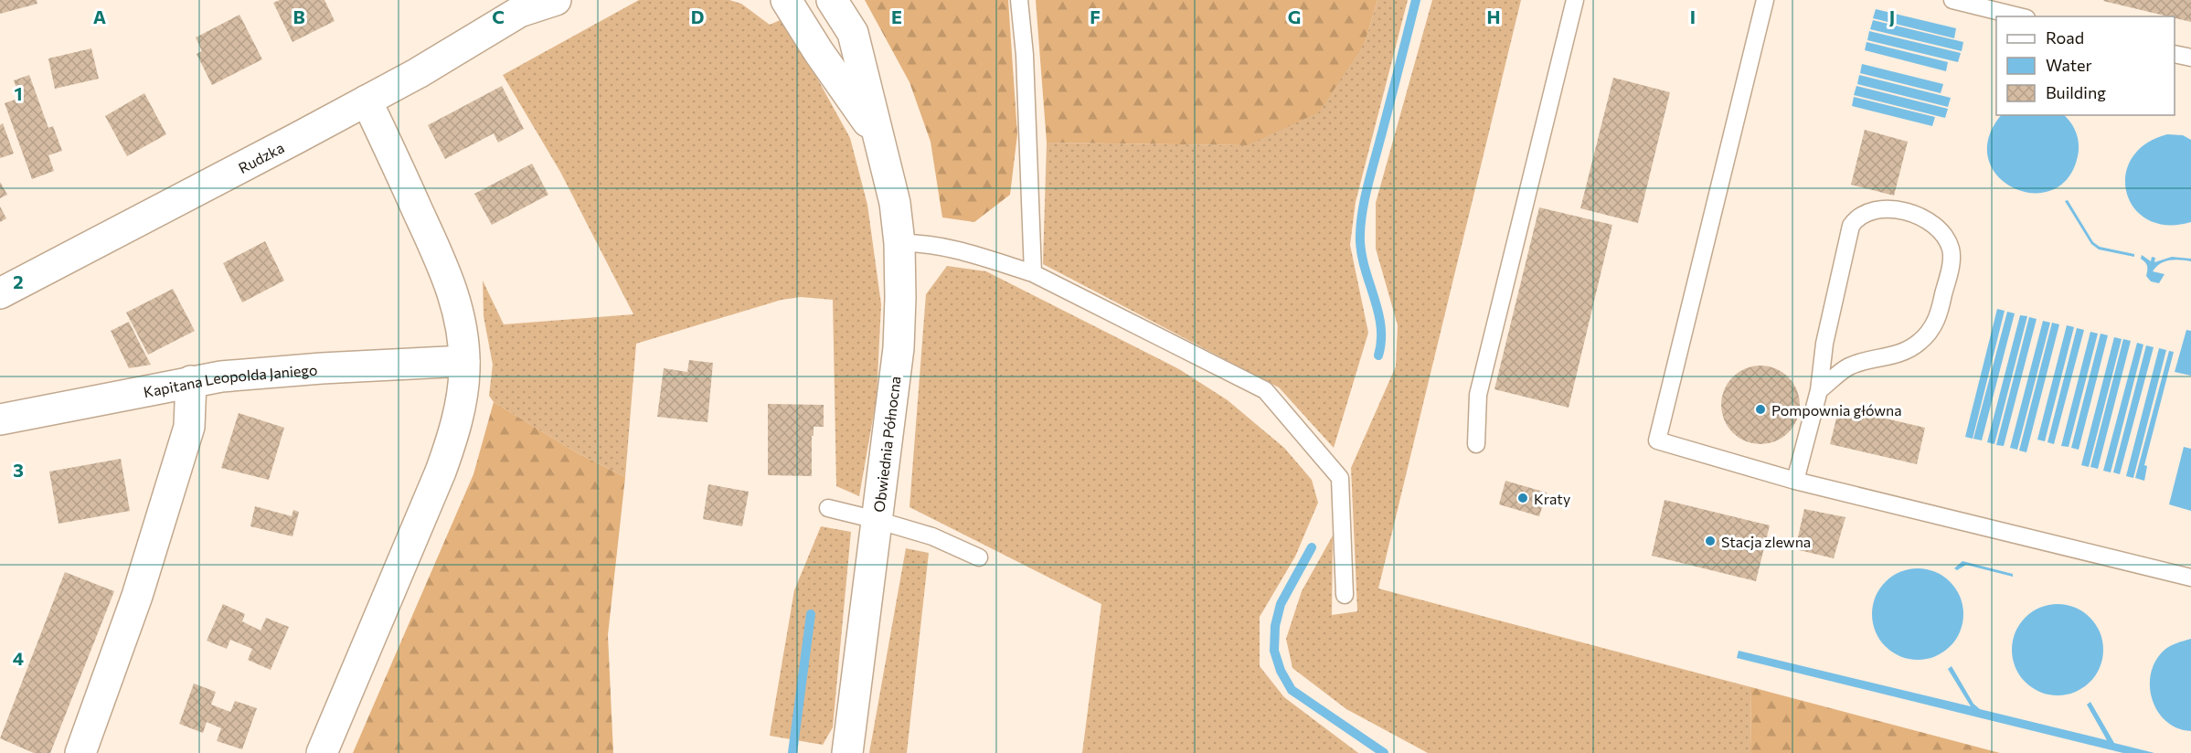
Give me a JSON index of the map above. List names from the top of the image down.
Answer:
{
  "streets": {
    "main road": ["Rudzka", "Kapitana Leopolda Janiego", "Obwiednia Północna"]
  },
  "places": ["Pompownia główna", "Kraty", "Stacja zlewna"],
  "legend": ["Road", "Water", "Building"],
  "grid": {
    "columns": [
      "A",
      "B",
      "C",
      "D",
      "E",
      "F",
      "G",
      "H",
      "I",
      "J"
    ],
    "rows": [
      "1",
      "2",
      "3",
      "4"
    ]
  }
}
